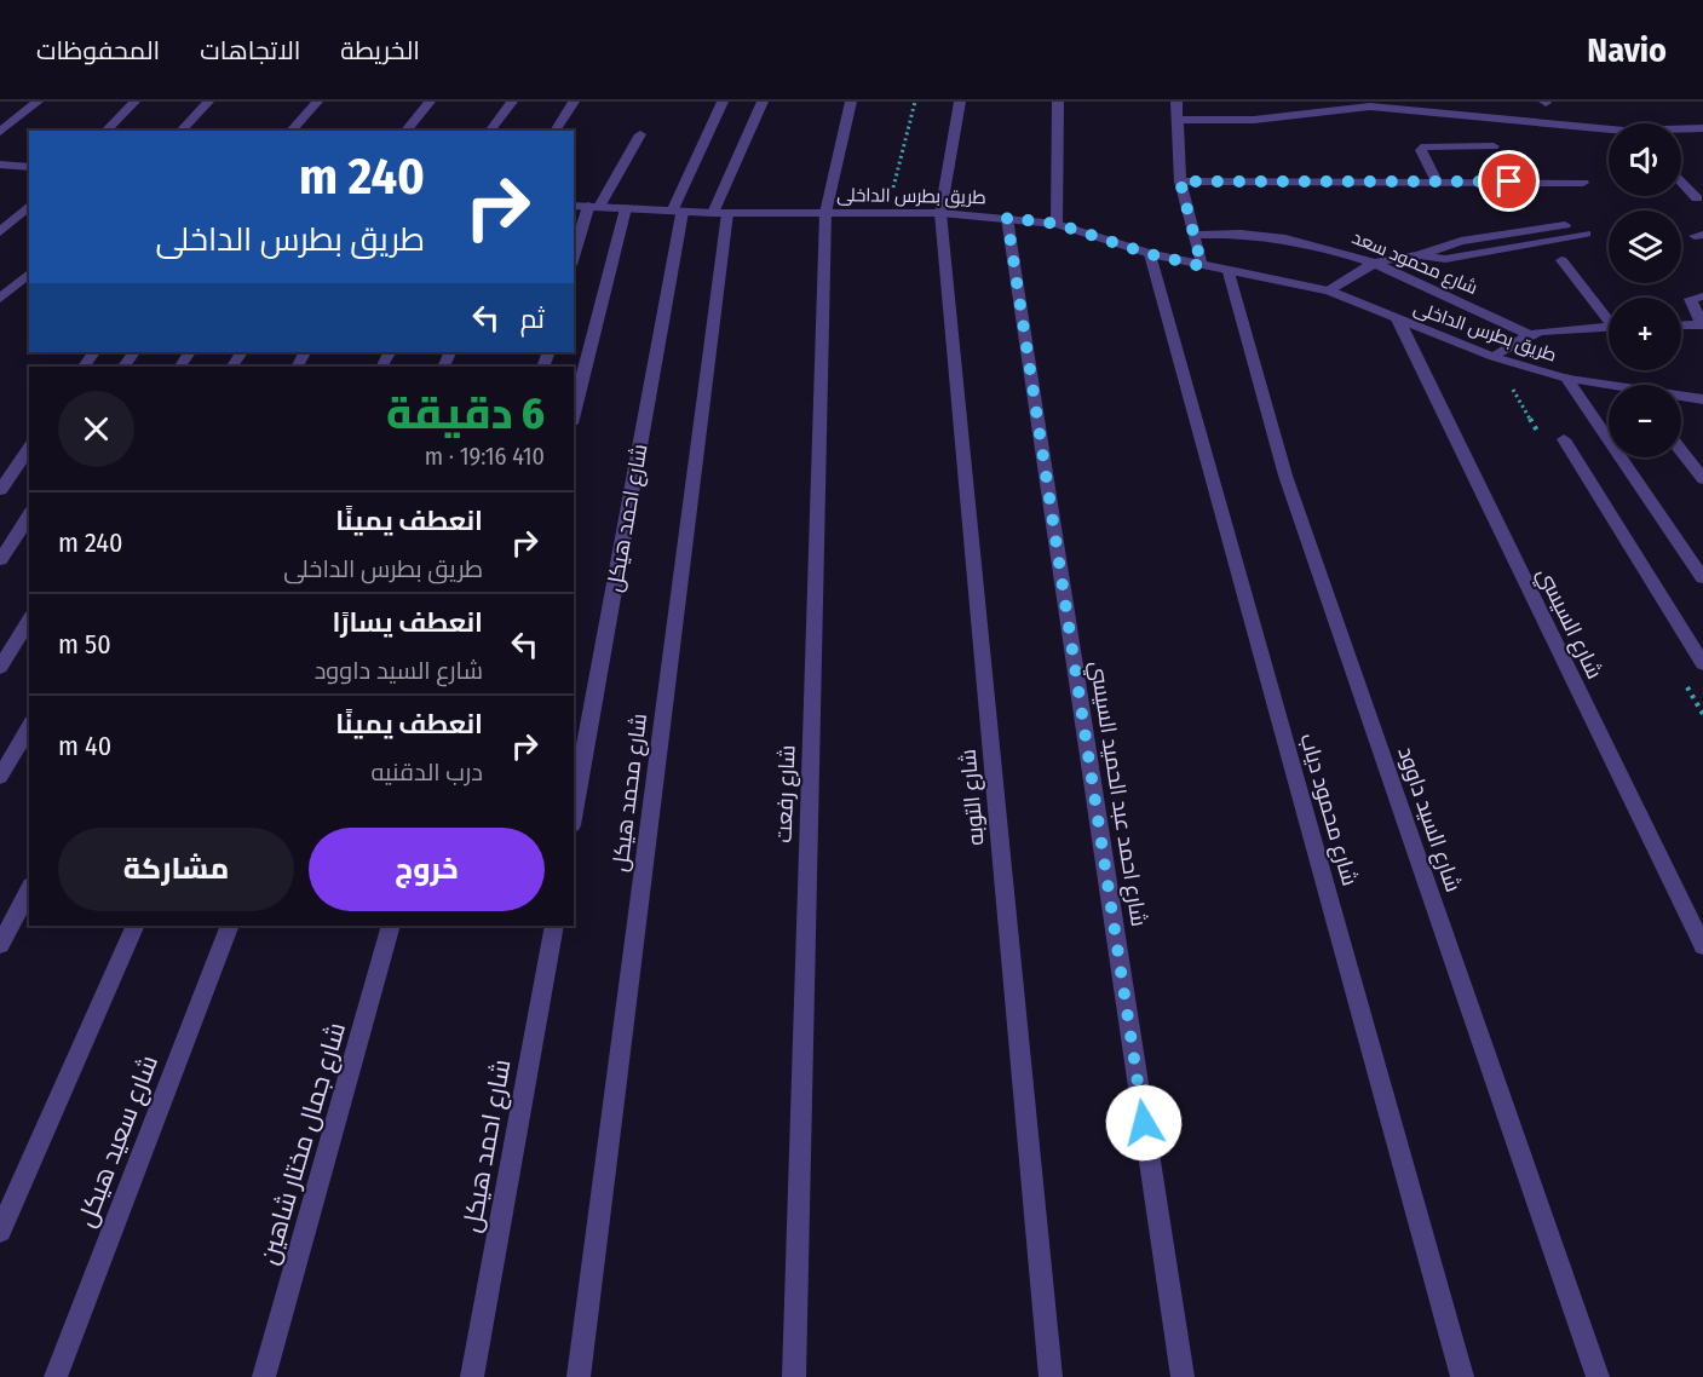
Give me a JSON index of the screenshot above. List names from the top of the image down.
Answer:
{
  "streets": {
    "street": [
      "طريق بطرس الداخلى",
      "شارع محمود سعد",
      "شارع احمد هيكل",
      "شارع السيسي",
      "شارع محمد هيكل",
      "شارع رفعت",
      "شارع احمد عبد الحميد السيسي",
      "شارع التوبه",
      "شارع محمود دياب",
      "شارع السيد داوود",
      "شارع سعيد هيكل",
      "شارع جمال مختار شاهين"
    ]
  },
  "crossings": [
    ["طريق بطرس الداخلى", "شارع احمد هيكل"],
    ["طريق بطرس الداخلى", "شارع السيسي"],
    ["طريق بطرس الداخلى", "شارع محمد هيكل"],
    ["طريق بطرس الداخلى", "شارع رفعت"],
    ["طريق بطرس الداخلى", "شارع احمد عبد الحميد السيسي"],
    ["طريق بطرس الداخلى", "شارع التوبه"],
    ["طريق بطرس الداخلى", "شارع محمود دياب"],
    ["طريق بطرس الداخلى", "شارع السيد داوود"]
  ],
  "page": {
    "header": "Navio",
    "nav": ["الخريطة", "الاتجاهات", "المحفوظات"],
    "map_buttons": ["+", "−"],
    "turn": ["240 m", "طريق بطرس الداخلى"],
    "then": "ثم",
    "heading": ["6 دقيقة", "410 m · 19:16"],
    "list": [
      {
        "name": "انعطف يمينًا",
        "note": "طريق بطرس الداخلى",
        "value": "240 m"
      },
      {
        "name": "انعطف يسارًا",
        "note": "شارع السيد داوود",
        "value": "50 m"
      },
      {
        "name": "انعطف يمينًا",
        "note": "درب الدقنيه",
        "value": "40 m"
      }
    ],
    "buttons": ["خروج", "مشاركة"]
  }
}
